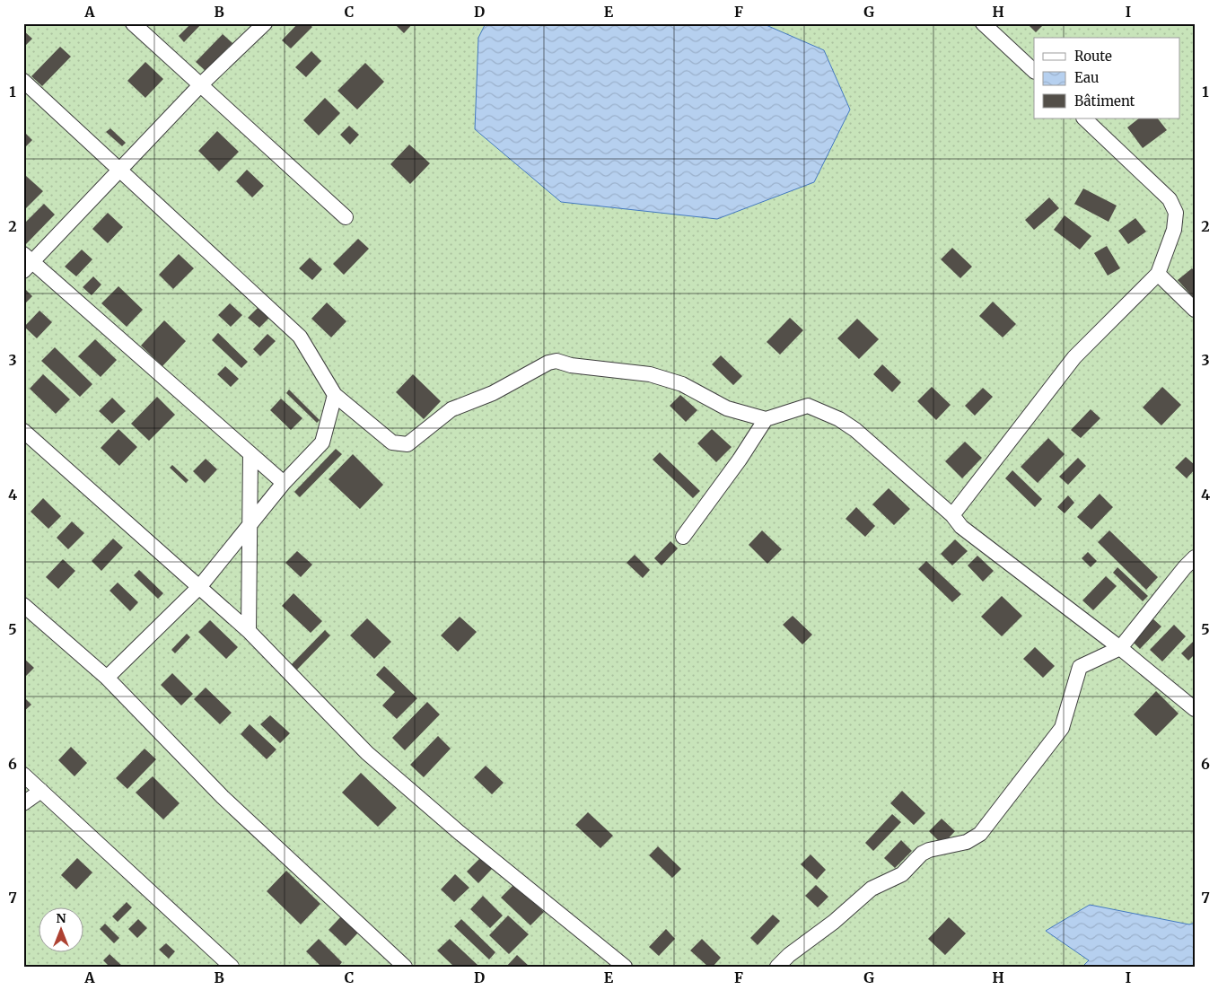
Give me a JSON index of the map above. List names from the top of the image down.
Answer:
{
  "legend": ["Route", "Eau", "Bâtiment"],
  "north": "top",
  "grid": {
    "columns": [
      "A",
      "B",
      "C",
      "D",
      "E",
      "F",
      "G",
      "H",
      "I"
    ],
    "rows": [
      "1",
      "2",
      "3",
      "4",
      "5",
      "6",
      "7"
    ]
  }
}
